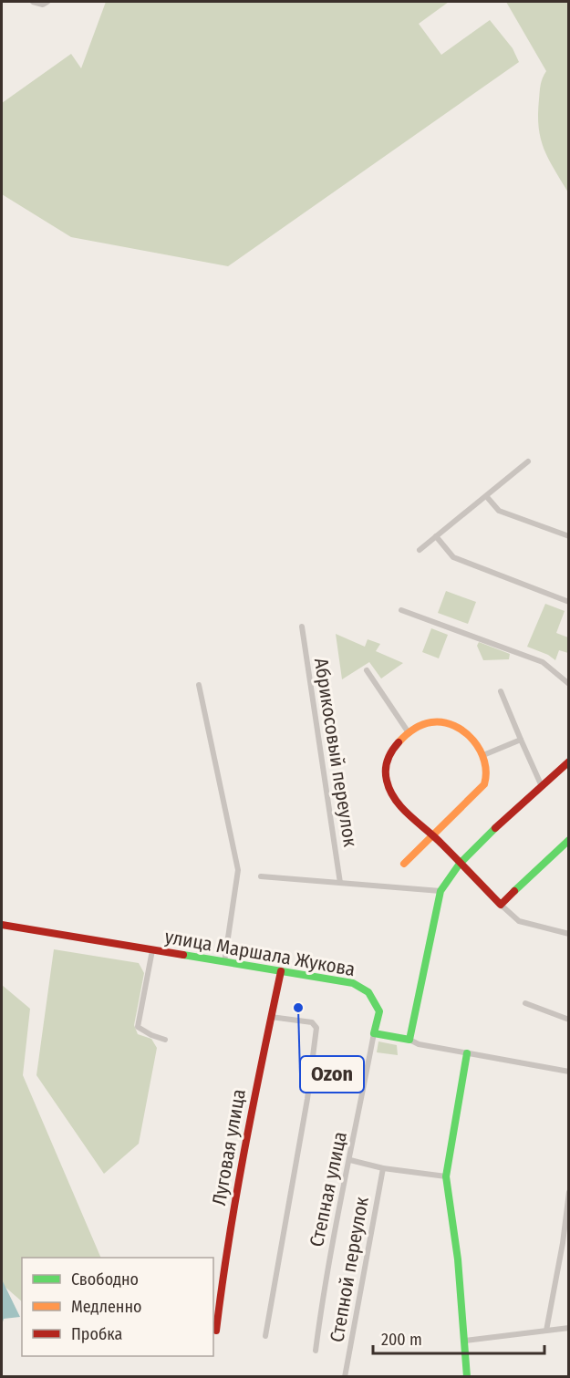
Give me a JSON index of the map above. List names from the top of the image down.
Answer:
{
  "streets": {
    "street": [
      "Абрикосовый переулок",
      "улица Маршала Жукова",
      "Луговая улица",
      "Степная улица",
      "Степной переулок"
    ]
  },
  "crossings": [
    ["улица Маршала Жукова", "Луговая улица"],
    ["улица Маршала Жукова", "Степная улица"]
  ],
  "places": ["Ozon"],
  "legend": ["Свободно", "Медленно", "Пробка"],
  "scale_bar": "200 m"
}
